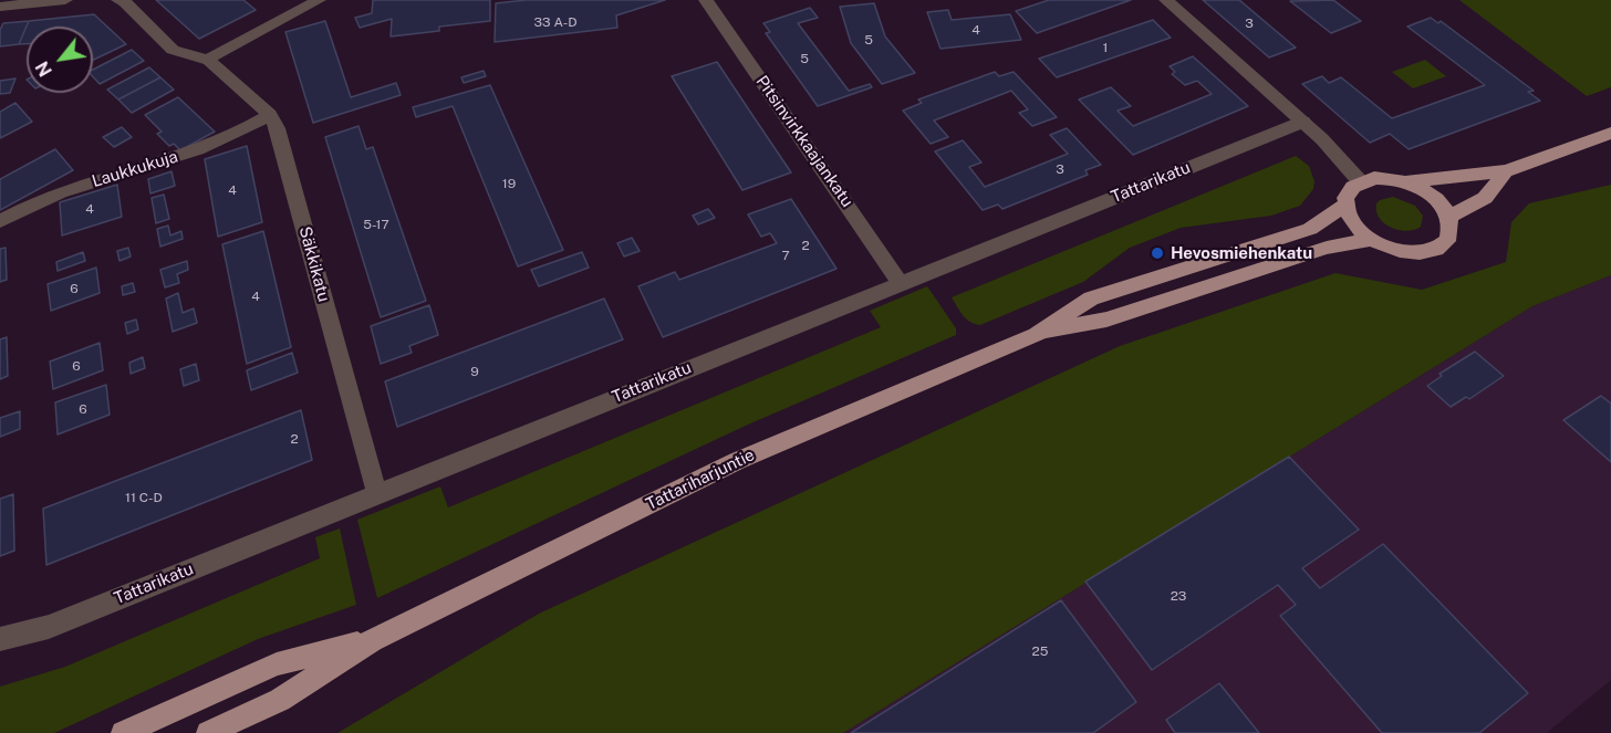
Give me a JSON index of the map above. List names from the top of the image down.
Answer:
{
  "streets": {
    "main road": ["Tattariharjuntie"],
    "street": [
      "Pitsinvirkkaajankatu",
      "Laukkukuja",
      "Tattarikatu",
      "Säkkikatu"
    ]
  },
  "crossings": [
    ["Pitsinvirkkaajankatu", "Tattarikatu"],
    ["Laukkukuja", "Säkkikatu"],
    ["Tattarikatu", "Säkkikatu"]
  ],
  "places": ["Hevosmiehenkatu"],
  "house_numbers": [
    "33 A-D",
    "3",
    "4",
    "5",
    "1",
    "5",
    "3",
    "19",
    "4",
    "4",
    "5-17",
    "2",
    "7",
    "6",
    "4",
    "6",
    "9",
    "6",
    "2",
    "11 C-D",
    "23",
    "25"
  ],
  "north": "bottom left"
}
